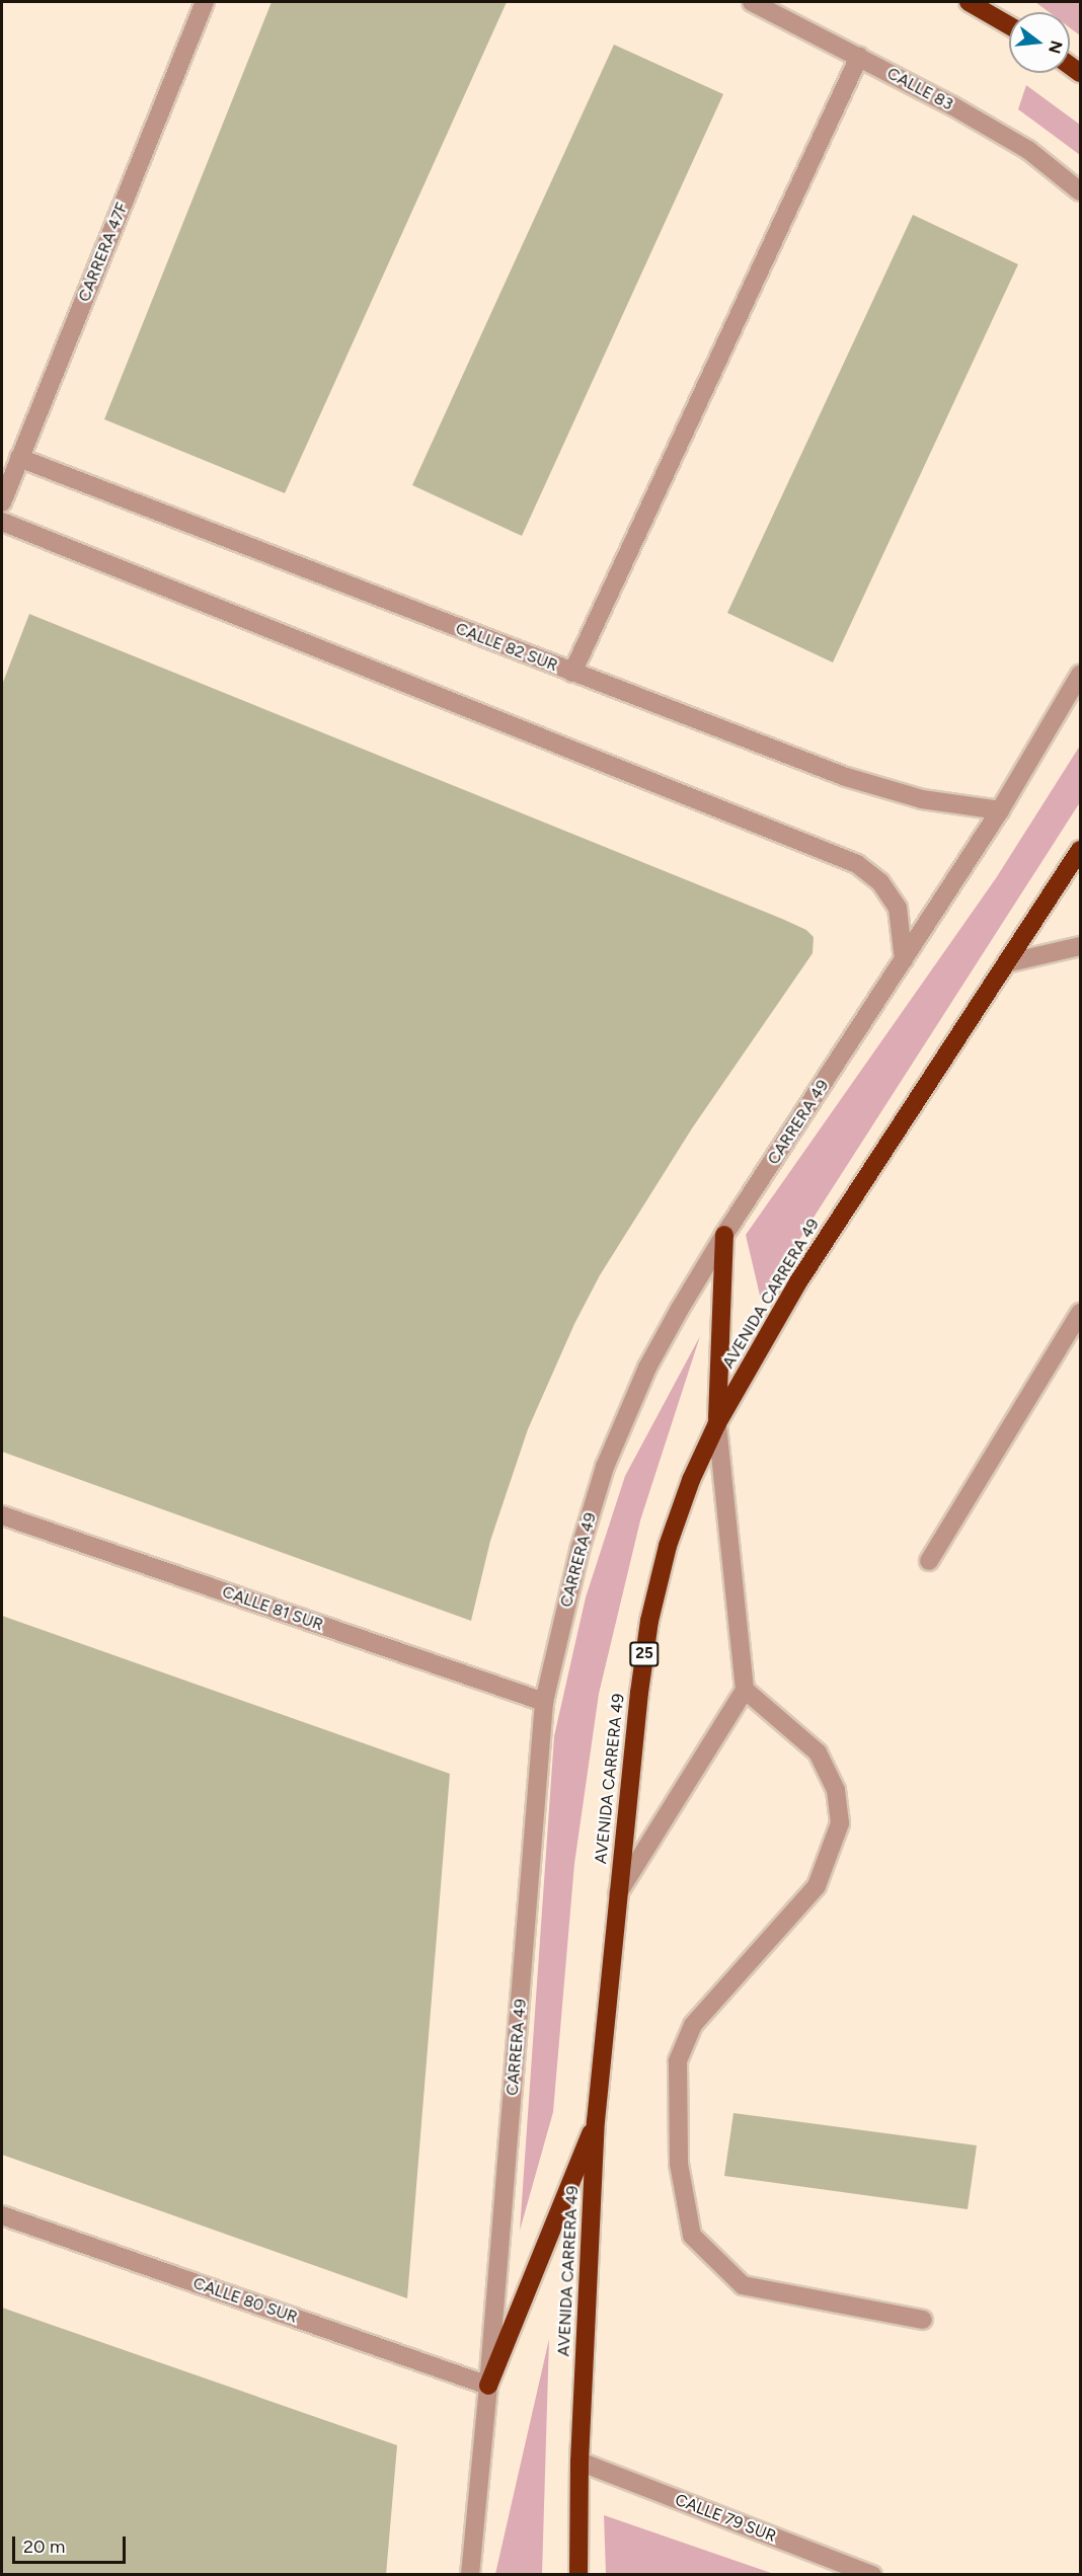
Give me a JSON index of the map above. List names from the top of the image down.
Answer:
{
  "streets": {
    "highway": ["AVENIDA CARRERA 49", "25"],
    "street": [
      "CALLE 83",
      "CARRERA 47F",
      "CALLE 82 SUR",
      "CARRERA 49",
      "CALLE 81 SUR",
      "CALLE 80 SUR",
      "CALLE 79 SUR"
    ]
  },
  "crossings": [
    ["CARRERA 47F", "CALLE 82 SUR"],
    ["CALLE 82 SUR", "CARRERA 49"],
    ["CARRERA 49", "CALLE 81 SUR"],
    ["CARRERA 49", "CALLE 80 SUR"],
    ["AVENIDA CARRERA 49", "CALLE 79 SUR"]
  ],
  "scale_bar": "20 m",
  "north": "right"
}
